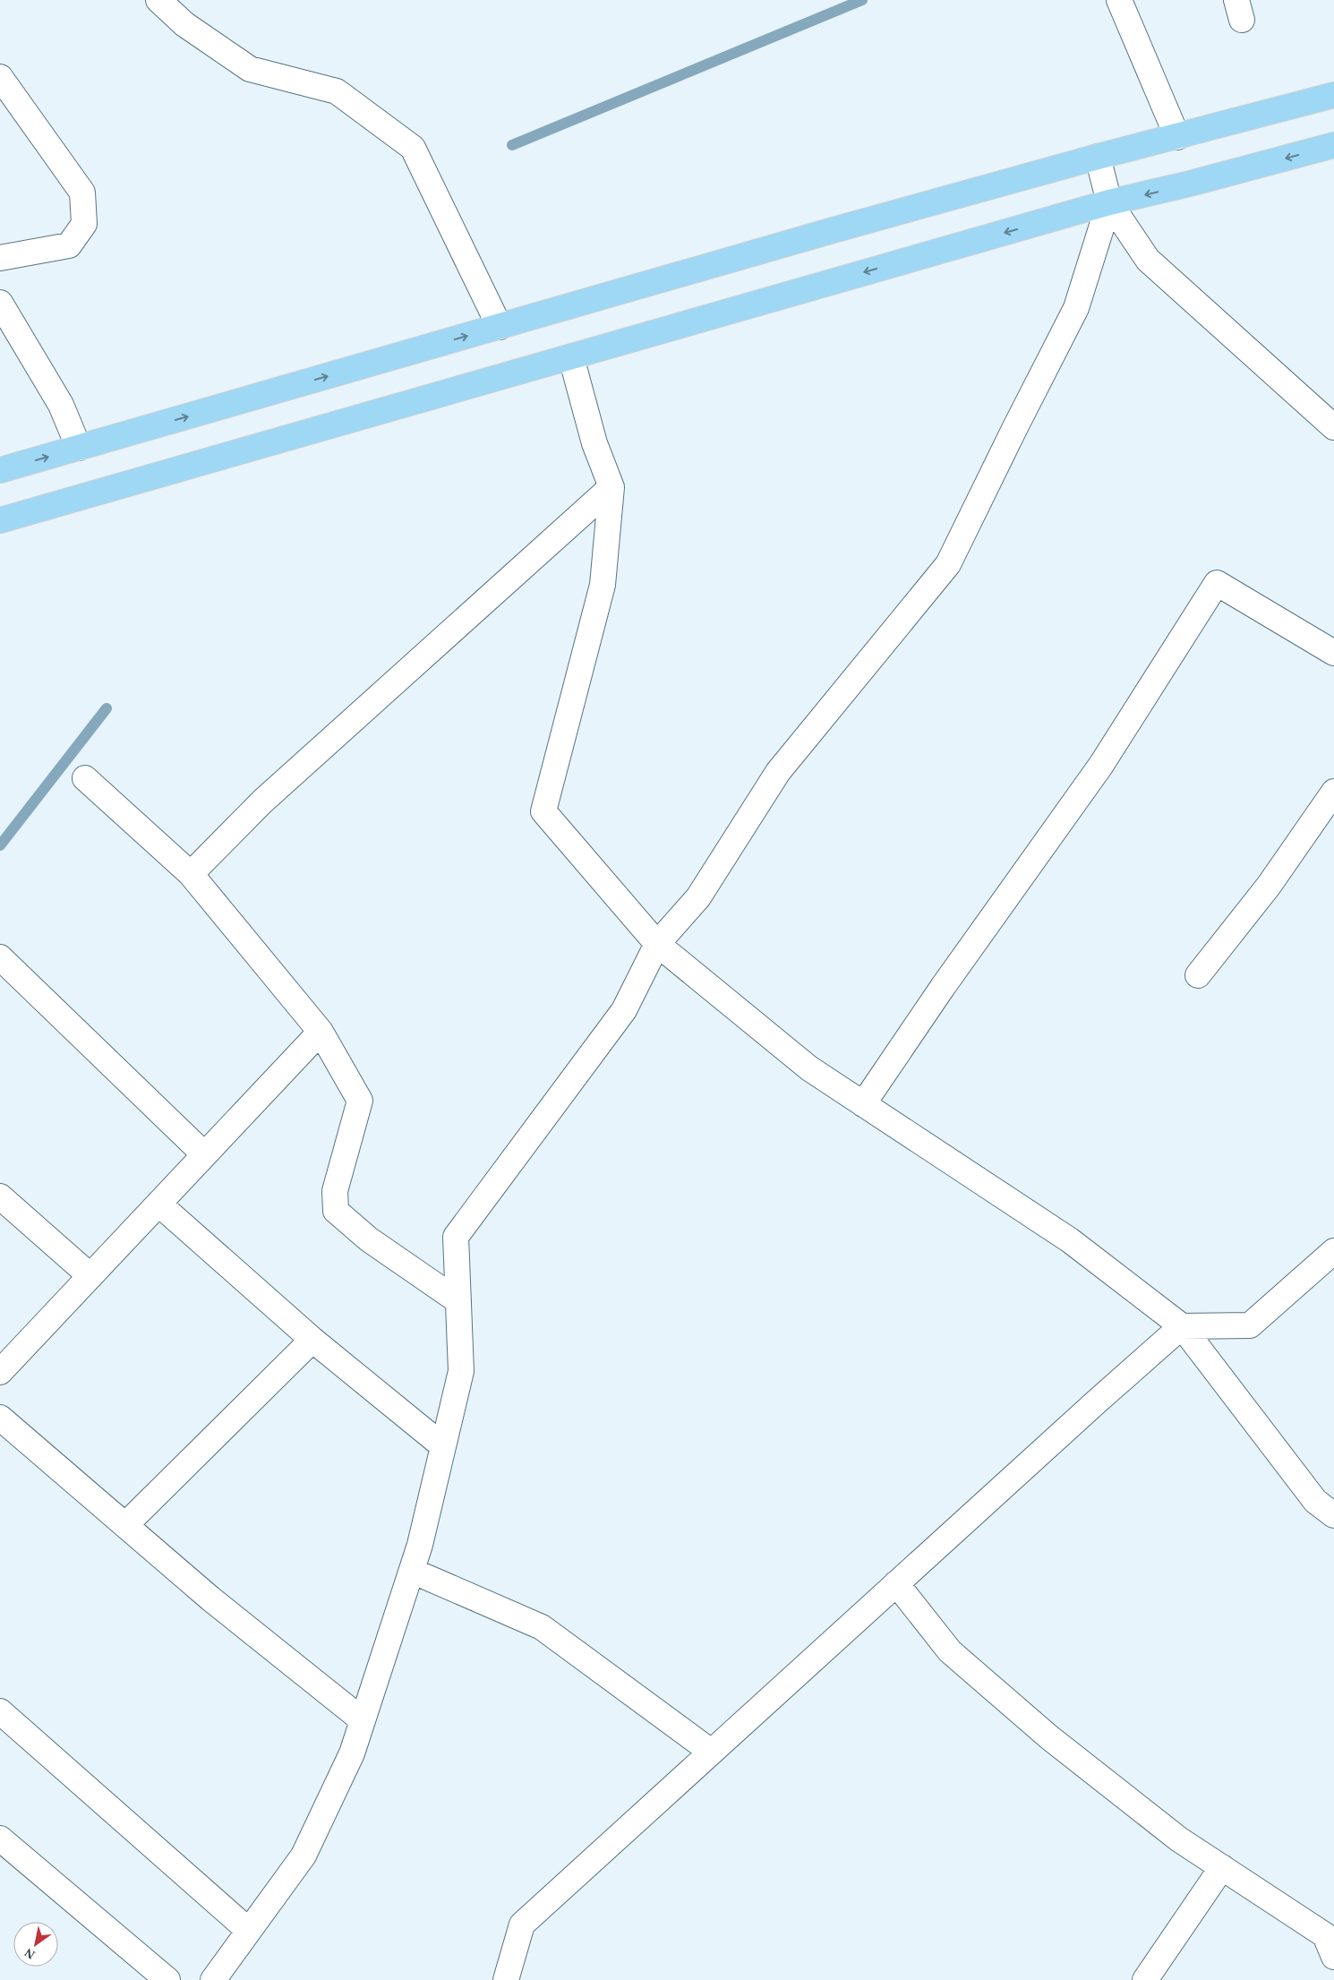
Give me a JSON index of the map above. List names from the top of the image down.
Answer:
{
  "north": "bottom left"
}
